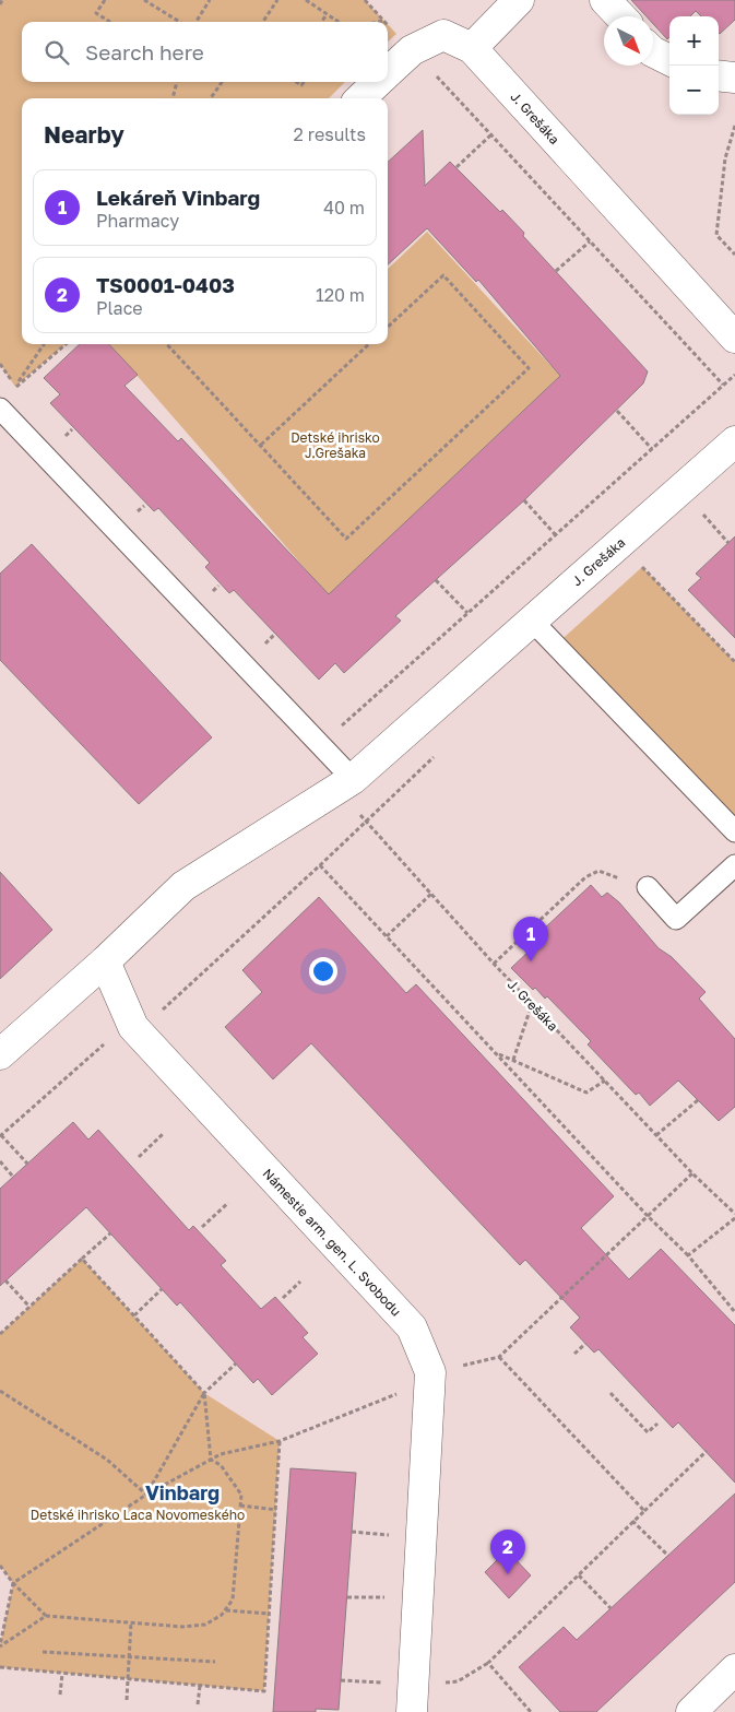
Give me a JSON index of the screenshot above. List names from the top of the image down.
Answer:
{
  "streets": {
    "street": ["J. Grešáka", "Námestie arm. gen. L. Svobodu"]
  },
  "crossings": [
    ["J. Grešáka", "Námestie arm. gen. L. Svobodu"]
  ],
  "districts": ["Vinbarg"],
  "parks": ["Detské ihrisko J.Grešaka", "Detské ihrisko Laca Novomeského"],
  "north": "bottom right",
  "page": {
    "map_buttons": ["+", "−"],
    "search": "Search here",
    "heading": ["Nearby", "2 results"],
    "list": [
      {
        "mark": "1",
        "name": "Lekáreň Vinbarg",
        "note": "Pharmacy",
        "value": "40 m"
      },
      {
        "mark": "2",
        "name": "TS0001-0403",
        "note": "Place",
        "value": "120 m"
      }
    ],
    "pins": ["1", "2"]
  }
}
